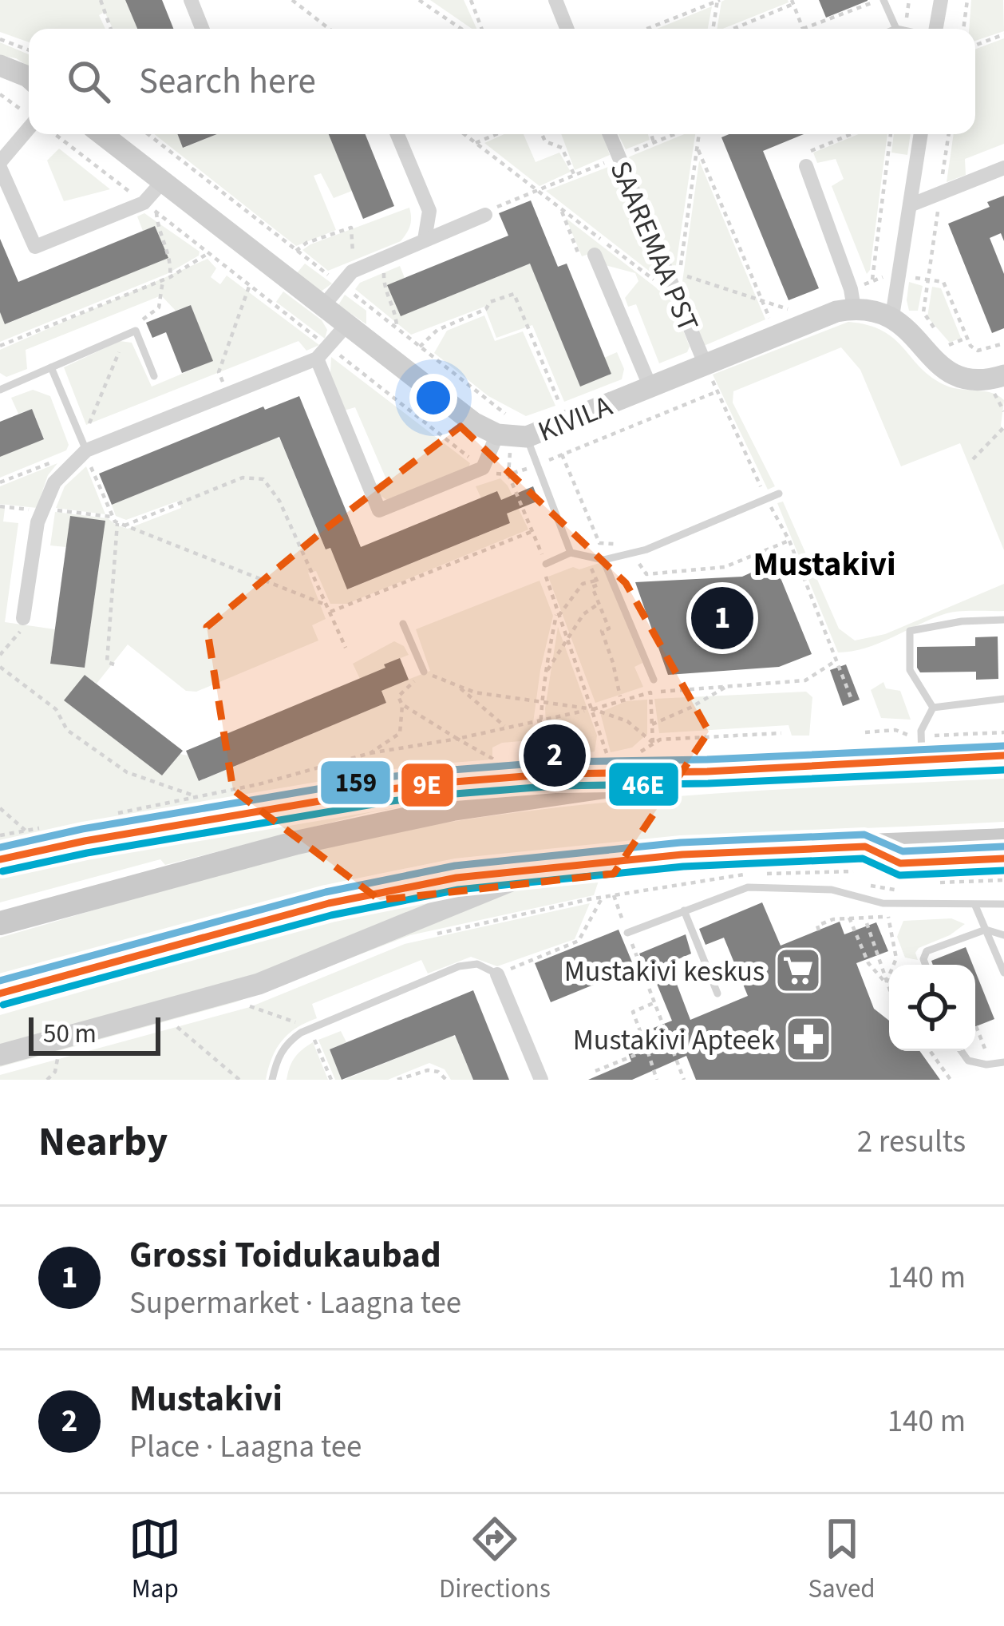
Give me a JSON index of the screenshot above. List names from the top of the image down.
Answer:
{
  "streets": {
    "main road": ["KIVILA"],
    "street": ["SAAREMAA PST"]
  },
  "crossings": [
    ["SAAREMAA PST", "KIVILA"]
  ],
  "districts": ["Mustakivi"],
  "places": {
    "supermarket": ["Mustakivi keskus"],
    "pharmacy": ["Mustakivi Apteek"]
  },
  "lines": ["transit line 159", "transit line 9E", "transit line 46E"],
  "scale_bar": "50 m",
  "page": {
    "search": "Search here",
    "pins": ["1", "2"],
    "scale": "50 m",
    "heading": ["Nearby", "2 results"],
    "list": [
      {
        "mark": "1",
        "name": "Grossi Toidukaubad",
        "note": "Supermarket · Laagna tee",
        "value": "140 m"
      },
      {
        "mark": "2",
        "name": "Mustakivi",
        "note": "Place · Laagna tee",
        "value": "140 m"
      }
    ],
    "nav": ["Map", "Directions", "Saved"]
  }
}
